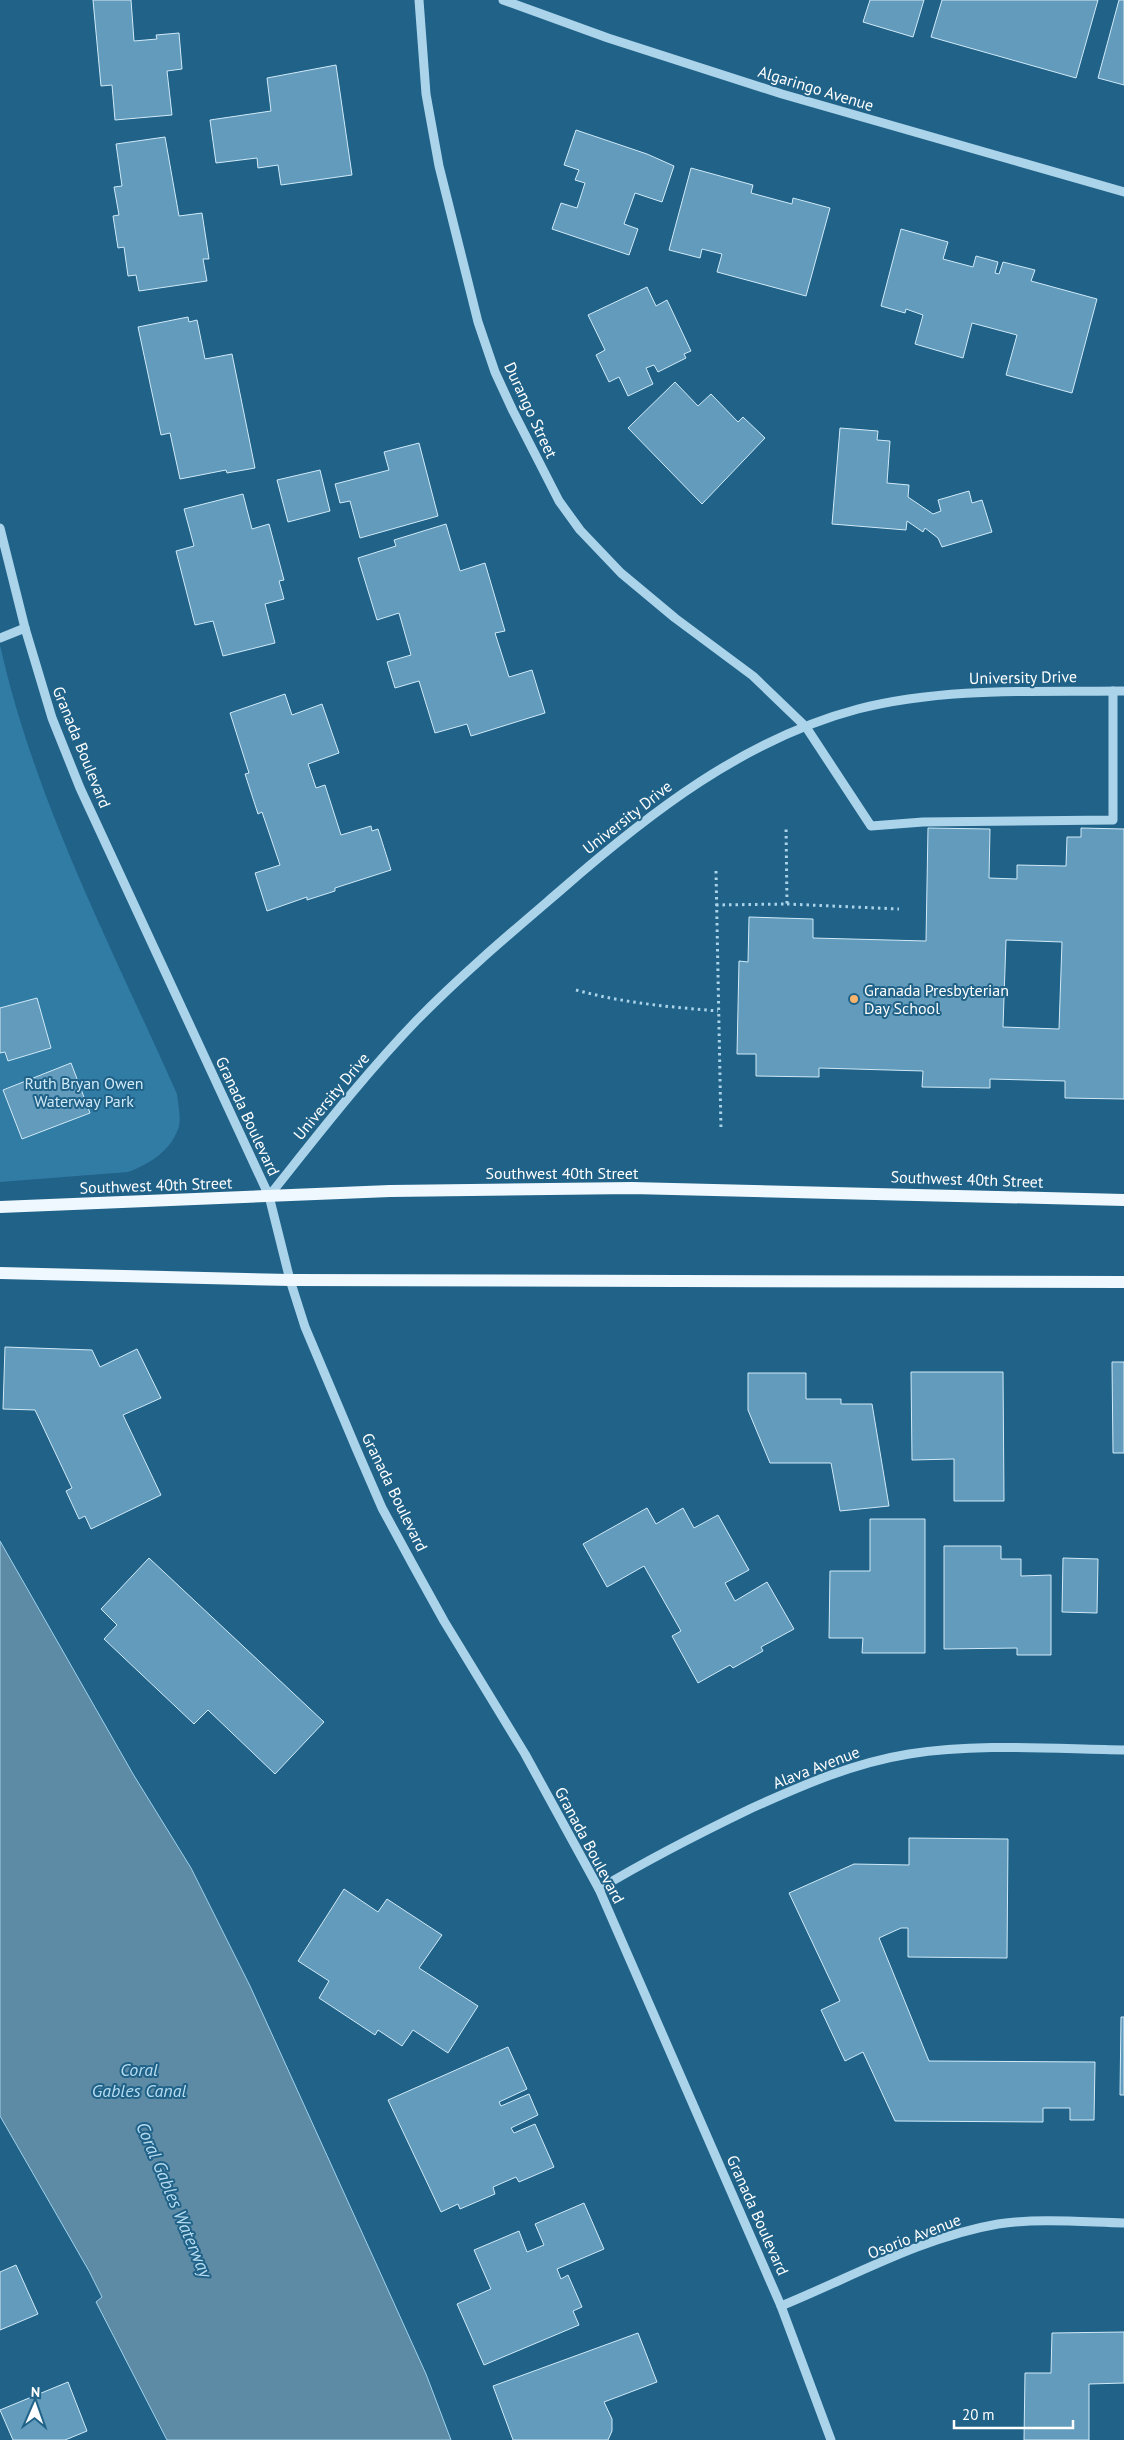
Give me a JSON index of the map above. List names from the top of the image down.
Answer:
{
  "streets": {
    "main road": ["Southwest 40th Street"],
    "street": [
      "Algaringo Avenue",
      "Durango Street",
      "University Drive",
      "Granada Boulevard",
      "Alava Avenue",
      "Osorio Avenue"
    ]
  },
  "crossings": [
    ["Durango Street", "University Drive"],
    ["University Drive", "Granada Boulevard"],
    ["University Drive", "Southwest 40th Street"],
    ["Granada Boulevard", "Southwest 40th Street"],
    ["Granada Boulevard", "Alava Avenue"],
    ["Granada Boulevard", "Osorio Avenue"]
  ],
  "water": ["Coral Gables Canal", "Coral Gables Waterway"],
  "parks": ["Ruth Bryan Owen Waterway Park"],
  "places": ["Granada Presbyterian Day School"],
  "scale_bar": "20 m",
  "north": "top"
}
